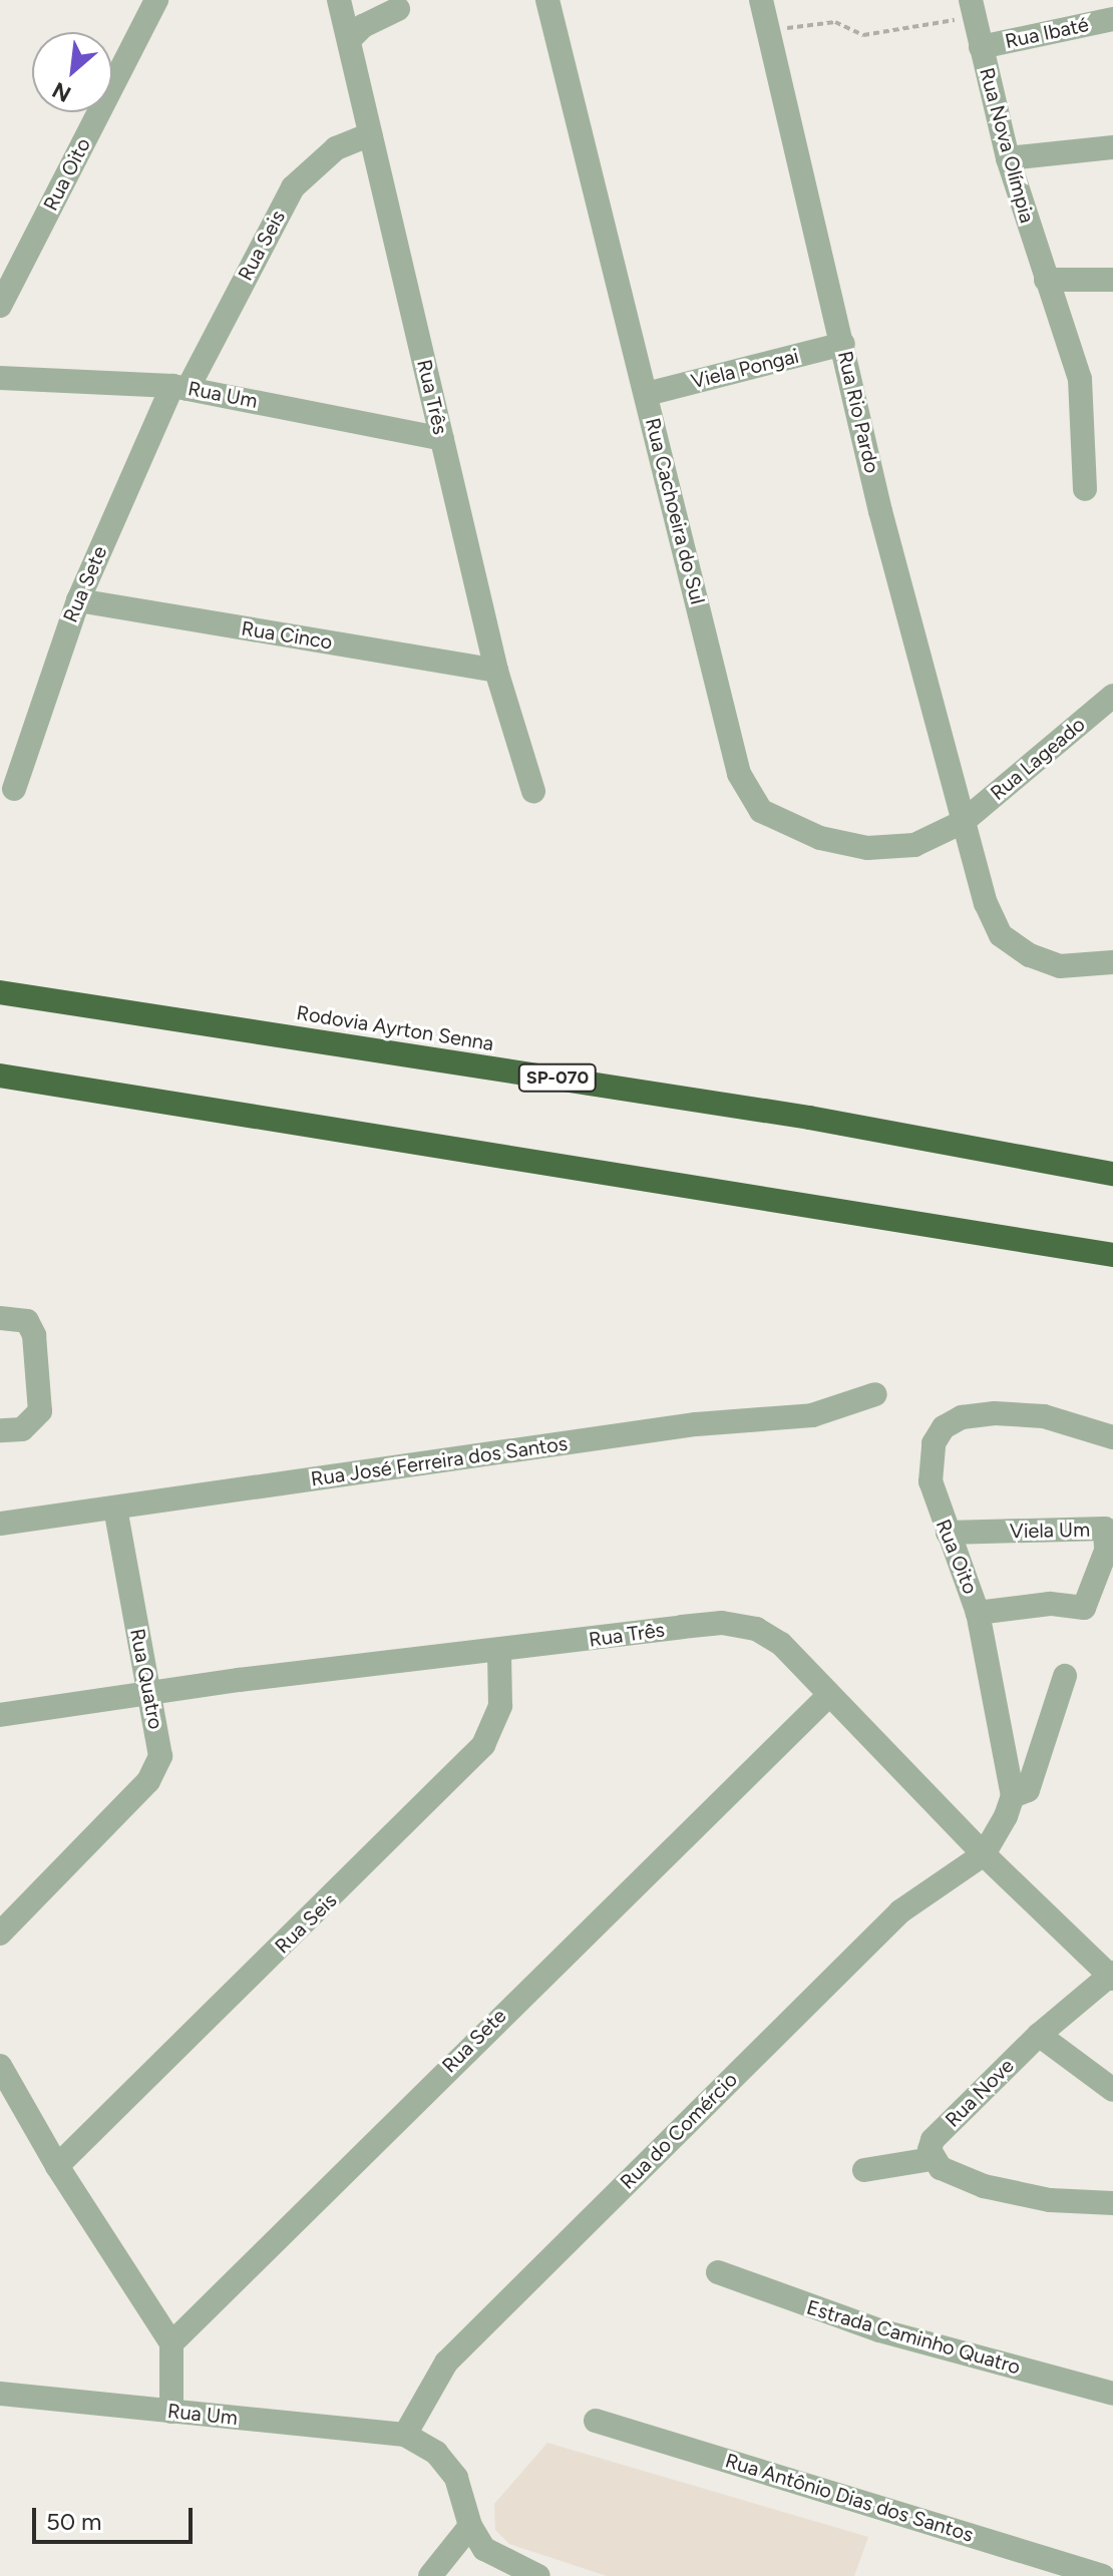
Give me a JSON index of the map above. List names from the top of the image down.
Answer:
{
  "streets": {
    "highway": ["Rodovia Ayrton Senna", "SP-070"],
    "street": [
      "Rua Ibaté",
      "Rua Nova Olímpia",
      "Rua Oito",
      "Rua Seis",
      "Viela Pongai",
      "Rua Um",
      "Rua Três",
      "Rua Rio Pardo",
      "Rua Cachoeira do Sul",
      "Rua Sete",
      "Rua Cinco",
      "Rua Lageado",
      "Rua José Ferreira dos Santos",
      "Viela Um",
      "Rua Quatro",
      "Rua Nove",
      "Rua do Comércio",
      "Estrada Caminho Quatro",
      "Rua Antônio Dias dos Santos"
    ]
  },
  "crossings": [
    ["Rua Ibaté", "Rua Nova Olímpia"],
    ["Rua Oito", "Viela Um"],
    ["Rua Seis", "Rua Um"],
    ["Rua Seis", "Rua Três"],
    ["Rua Seis", "Rua Sete"],
    ["Viela Pongai", "Rua Rio Pardo"],
    ["Viela Pongai", "Rua Cachoeira do Sul"],
    ["Rua Um", "Rua Três"],
    ["Rua Um", "Rua Sete"],
    ["Rua Um", "Rua do Comércio"],
    ["Rua Três", "Rua Sete"],
    ["Rua Três", "Rua Cinco"],
    ["Rua Três", "Rua Quatro"],
    ["Rua Três", "Rua Nove"],
    ["Rua Três", "Rua do Comércio"],
    ["Rua Rio Pardo", "Rua Cachoeira do Sul"],
    ["Rua Rio Pardo", "Rua Lageado"],
    ["Rua Cachoeira do Sul", "Rua Lageado"],
    ["Rua Sete", "Rua Cinco"],
    ["Rua José Ferreira dos Santos", "Rua Quatro"]
  ],
  "scale_bar": "50 m",
  "north": "bottom left"
}
